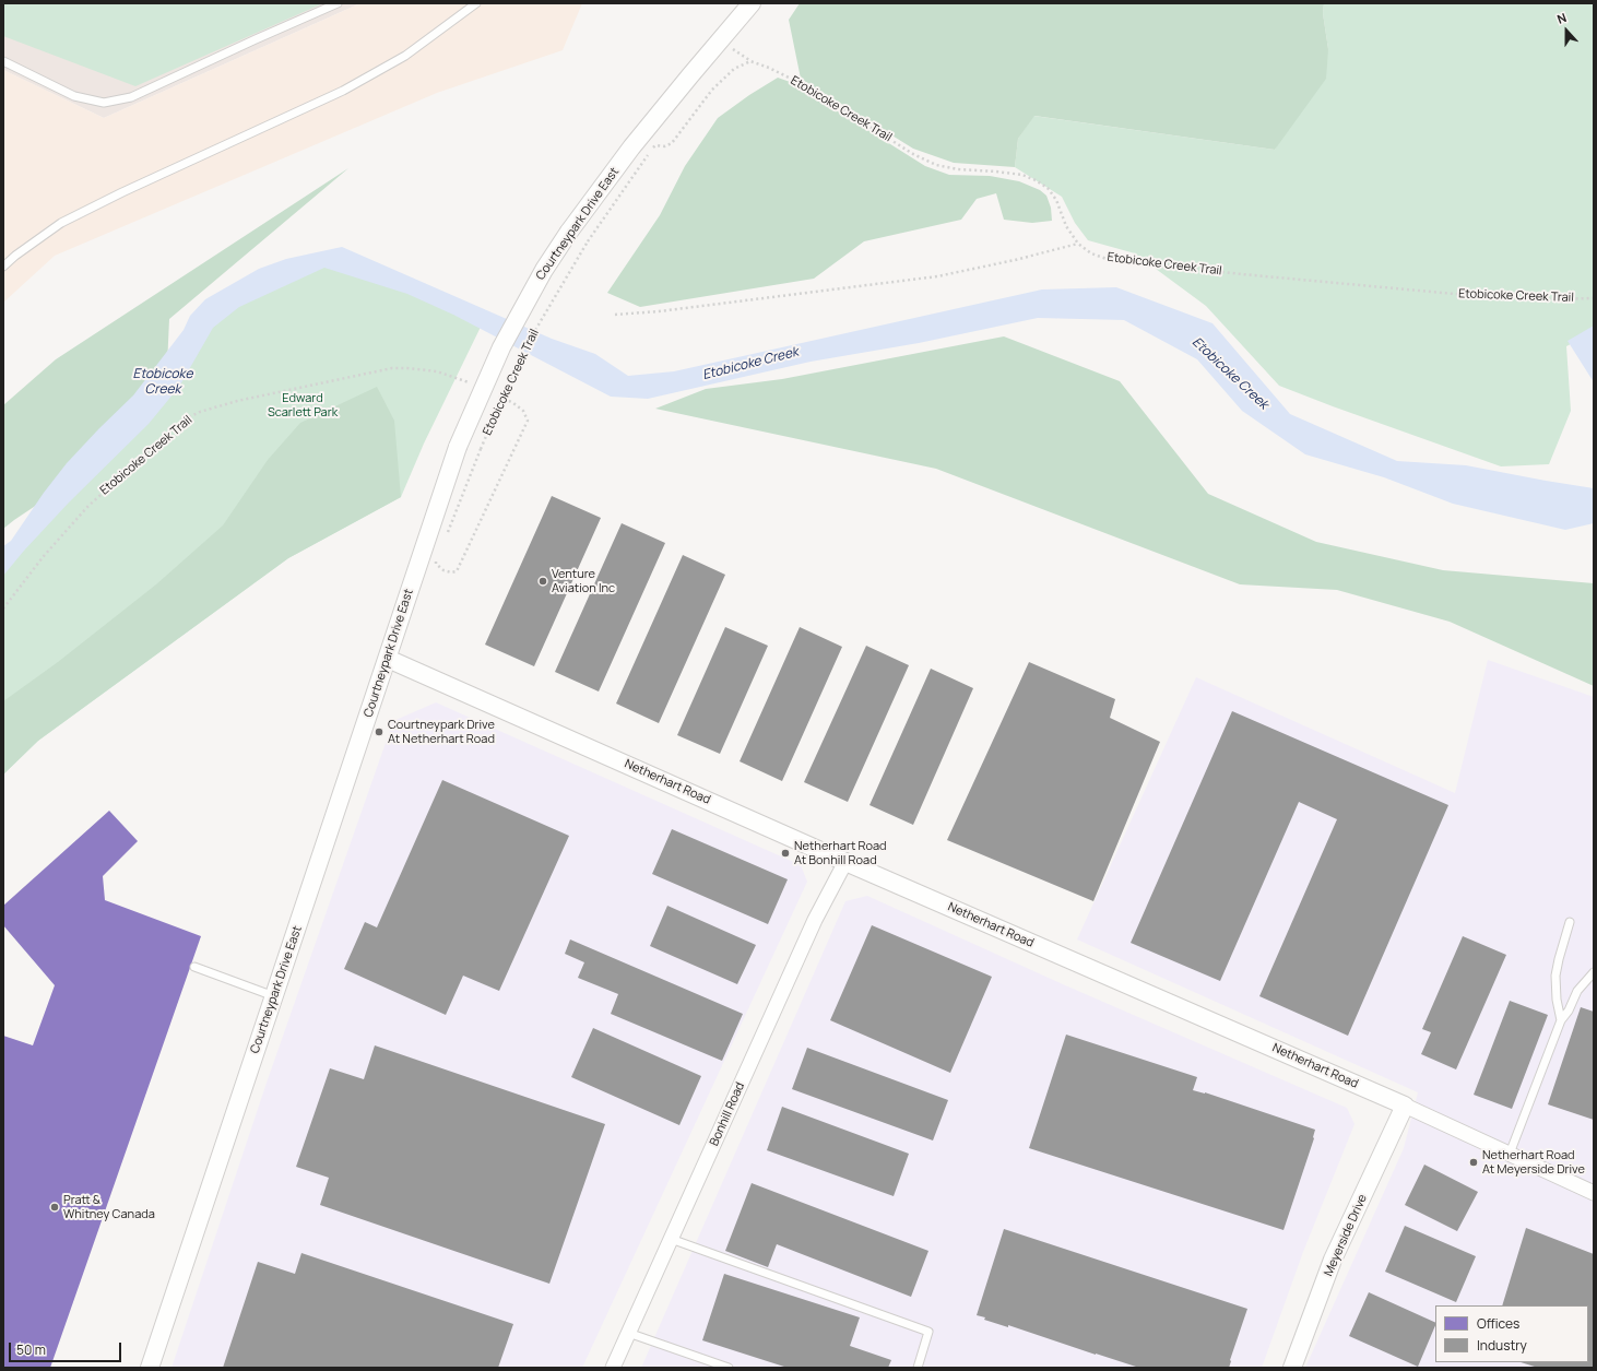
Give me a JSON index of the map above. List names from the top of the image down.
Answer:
{
  "streets": {
    "street": [
      "Courtneypark Drive East",
      "Netherhart Road",
      "Bonhill Road",
      "Meyerside Drive"
    ],
    "path": ["Etobicoke Creek Trail"]
  },
  "crossings": [
    ["Etobicoke Creek Trail", "Courtneypark Drive East"],
    ["Courtneypark Drive East", "Netherhart Road"],
    ["Netherhart Road", "Bonhill Road"],
    ["Netherhart Road", "Meyerside Drive"]
  ],
  "water": ["Etobicoke Creek"],
  "parks": ["Edward Scarlett Park"],
  "places": [
    "Venture Aviation Inc",
    "Courtneypark Drive At Netherhart Road",
    "Netherhart Road At Bonhill Road",
    "Netherhart Road At Meyerside Drive",
    "Pratt & Whitney Canada"
  ],
  "legend": ["Offices", "Industry"],
  "scale_bar": "50 m",
  "north": "top"
}
